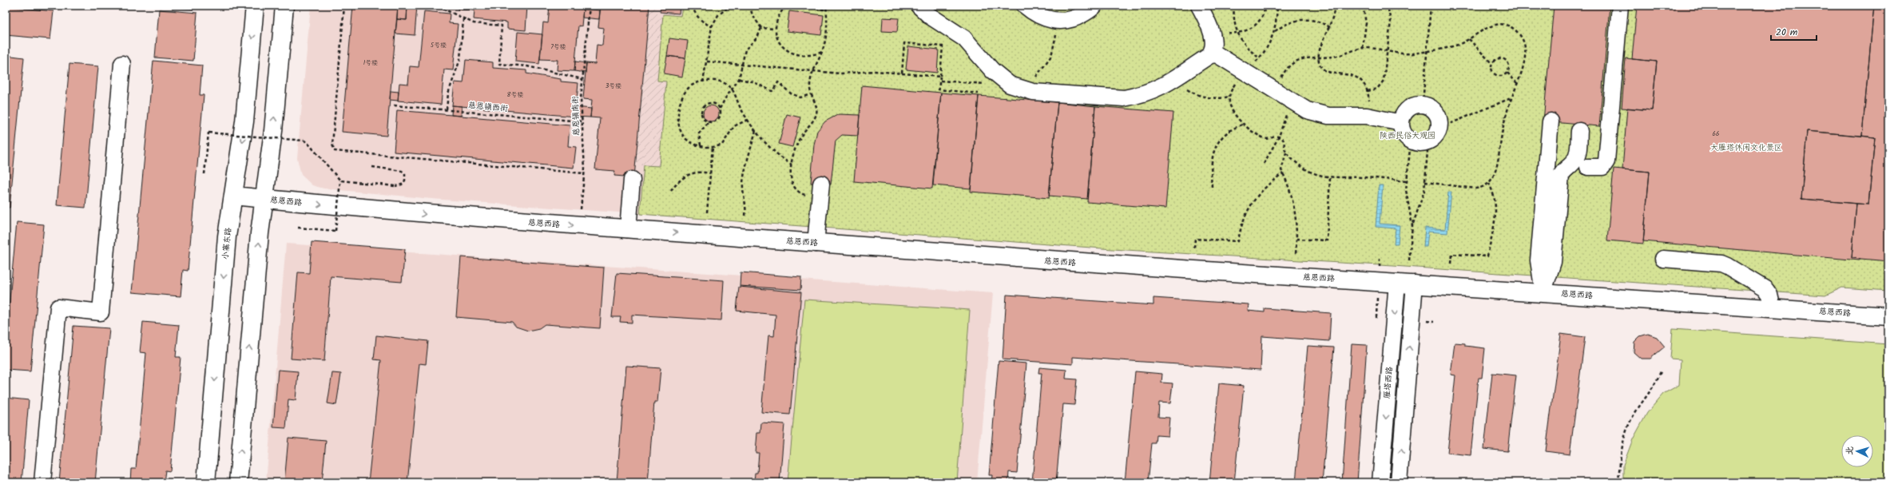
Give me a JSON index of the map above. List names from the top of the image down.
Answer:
{
  "streets": {
    "main road": ["慈恩西路", "小寨东路"],
    "street": ["雁塔西路"],
    "path": ["慈恩镇西街", "慈恩镇南街"]
  },
  "crossings": [
    ["慈恩镇西街", "慈恩镇南街"],
    ["慈恩镇南街", "慈恩西路"],
    ["慈恩西路", "小寨东路"],
    ["慈恩西路", "雁塔西路"]
  ],
  "parks": ["陕西民俗大观园", "大雁塔休闲文化景区"],
  "house_numbers": [
    "5号楼",
    "7号楼",
    "1号楼",
    "3号楼",
    "8号楼",
    "66"
  ],
  "scale_bar": "20 m",
  "north": "left"
}
